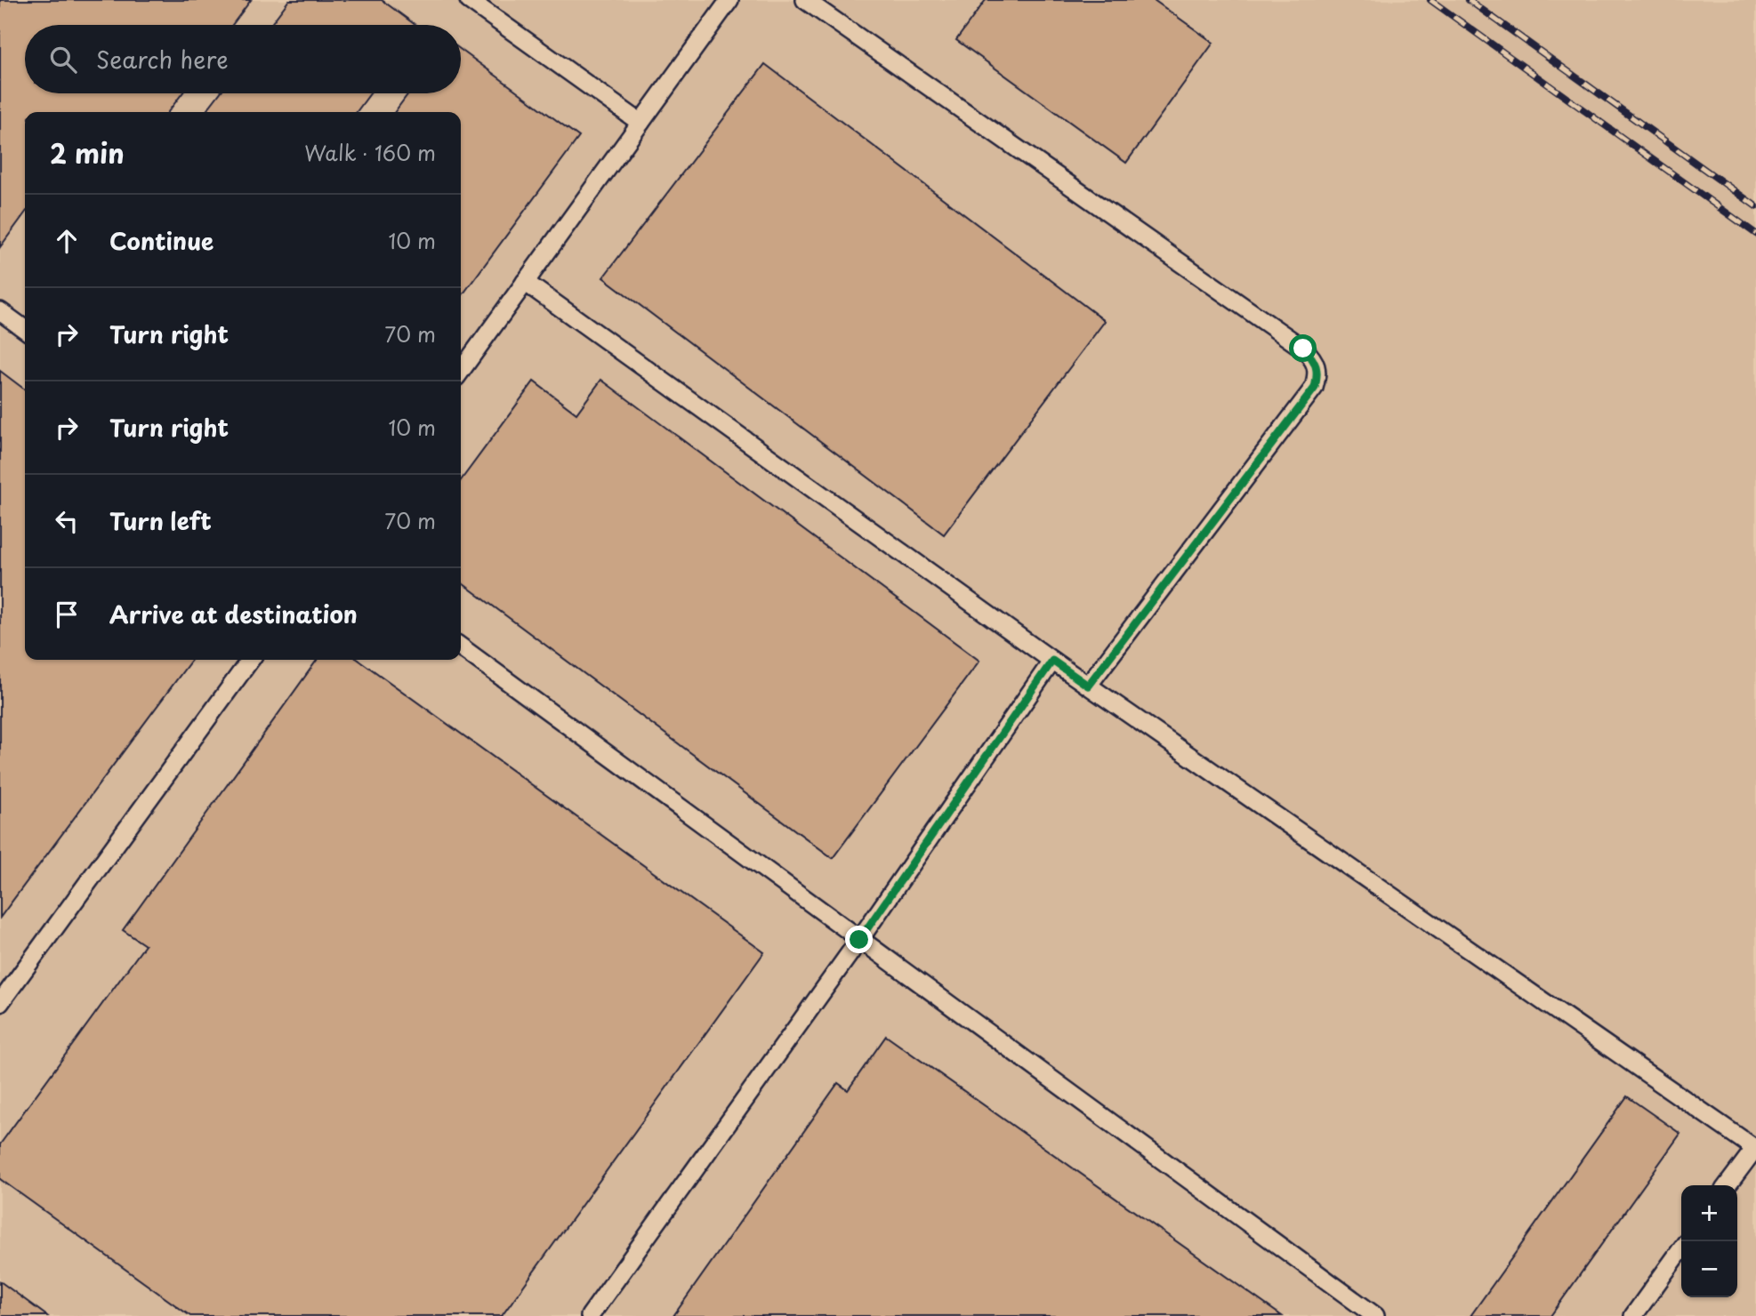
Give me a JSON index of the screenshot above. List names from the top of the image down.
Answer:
{
  "page": {
    "search": "Search here",
    "heading": ["2 min", "Walk · 160 m"],
    "list": [
      ["Continue", "10 m"],
      ["Turn right", "70 m"],
      ["Turn right", "10 m"],
      ["Turn left", "70 m"],
      "Arrive at destination"
    ],
    "map_buttons": ["+", "−"]
  }
}
